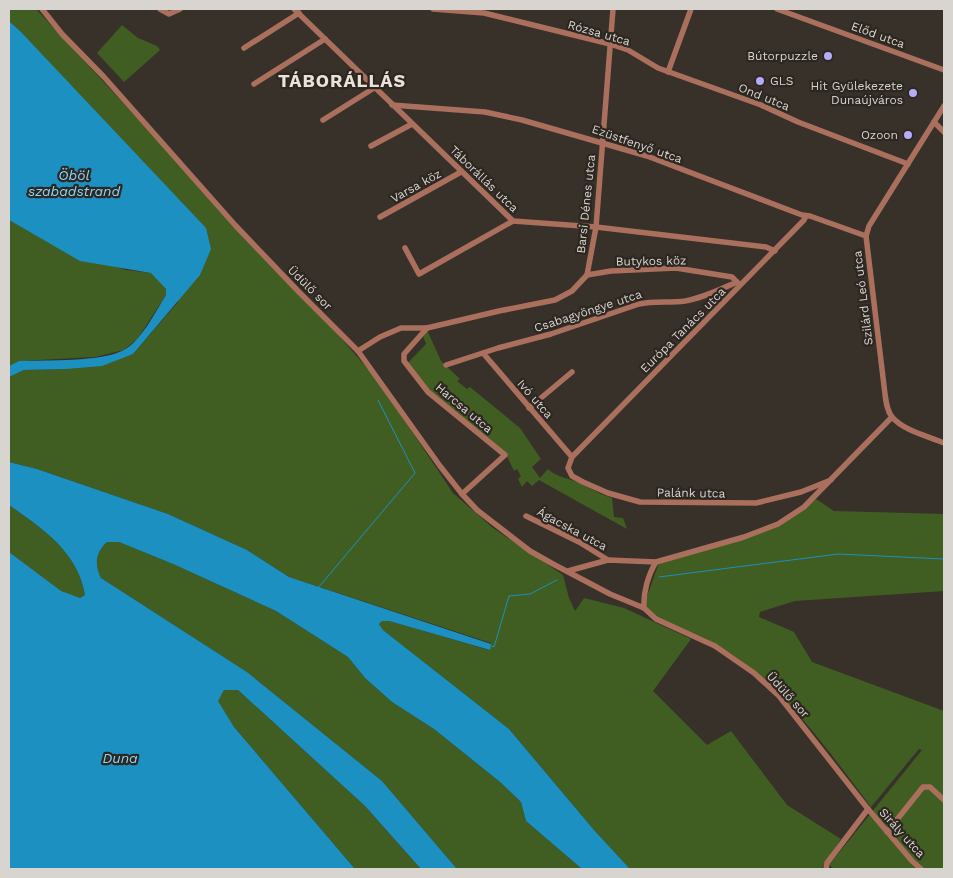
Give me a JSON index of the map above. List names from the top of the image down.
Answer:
{
  "streets": {
    "street": [
      "Rózsa utca",
      "Előd utca",
      "Ond utca",
      "Ezüstfenyő utca",
      "Táborállás utca",
      "Varsa köz",
      "Barsi Dénes utca",
      "Butykos köz",
      "Üdülő sor",
      "Szilárd Leó utca",
      "Csabagyöngye utca",
      "Európa Tanács utca",
      "Ivó utca",
      "Harcsa utca",
      "Palánk utca",
      "Ágacska utca",
      "Sirály utca"
    ]
  },
  "crossings": [
    ["Rózsa utca", "Ond utca"],
    ["Rózsa utca", "Barsi Dénes utca"],
    ["Ond utca", "Szilárd Leó utca"],
    ["Ezüstfenyő utca", "Táborállás utca"],
    ["Ezüstfenyő utca", "Barsi Dénes utca"],
    ["Ezüstfenyő utca", "Szilárd Leó utca"],
    ["Ezüstfenyő utca", "Európa Tanács utca"],
    ["Táborállás utca", "Varsa köz"],
    ["Táborállás utca", "Barsi Dénes utca"],
    ["Táborállás utca", "Európa Tanács utca"],
    ["Barsi Dénes utca", "Butykos köz"],
    ["Butykos köz", "Csabagyöngye utca"],
    ["Butykos köz", "Európa Tanács utca"],
    ["Üdülő sor", "Harcsa utca"],
    ["Üdülő sor", "Sirály utca"],
    ["Csabagyöngye utca", "Európa Tanács utca"],
    ["Csabagyöngye utca", "Ivó utca"],
    ["Európa Tanács utca", "Ivó utca"],
    ["Európa Tanács utca", "Palánk utca"],
    ["Ivó utca", "Palánk utca"]
  ],
  "districts": ["TÁBORÁLLÁS"],
  "water": ["Öböl szabadstrand", "Duna"],
  "places": [
    "Bútorpuzzle",
    "GLS",
    "Hit Gyülekezete Dunaújváros",
    "Ozoon"
  ]
}
